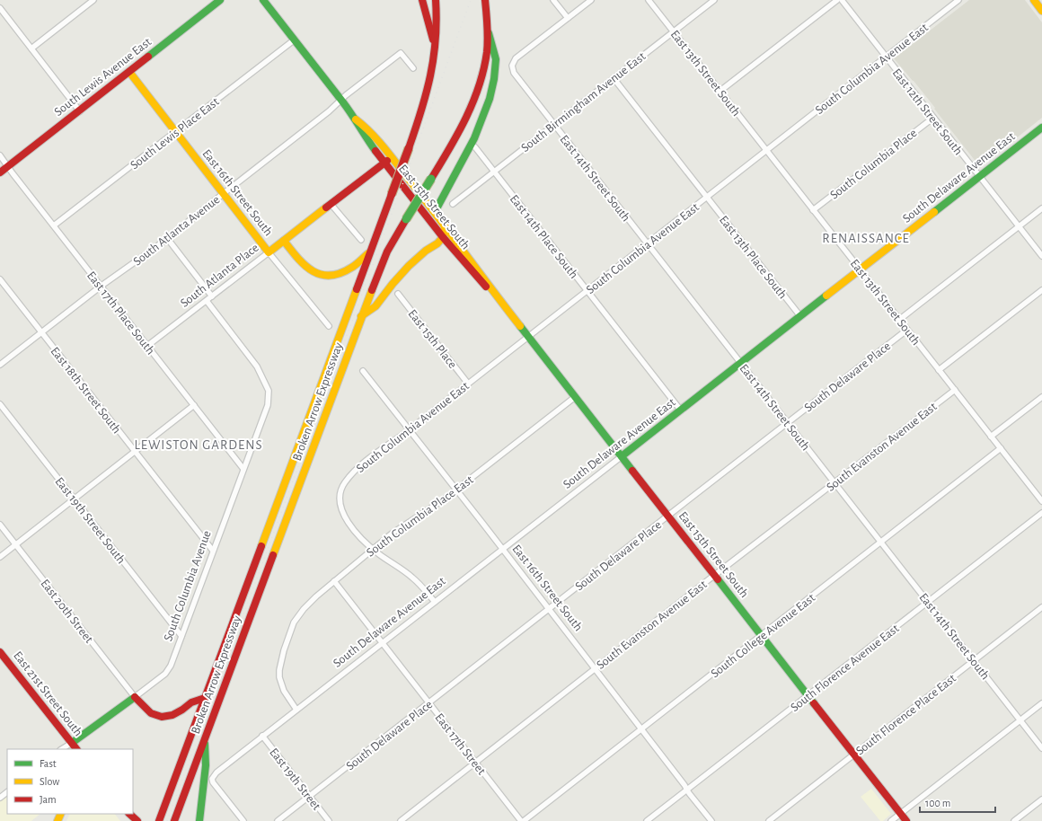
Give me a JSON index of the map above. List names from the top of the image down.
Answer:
{
  "streets": {
    "main road": [
      "South Lewis Avenue East",
      "South Delaware Avenue East",
      "East 16th Street South",
      "East 15th Street South",
      "South Atlanta Place",
      "Broken Arrow Expressway",
      "South Columbia Avenue",
      "East 21st Street South"
    ],
    "street": [
      "South Columbia Avenue East",
      "East 13th Street South",
      "South Birmingham Avenue East",
      "East 12th Street South",
      "South Lewis Place East",
      "South Columbia Place",
      "East 14th Street South",
      "South Atlanta Avenue",
      "East 14th Place South",
      "East 13th Place South",
      "East 17th Place South",
      "East 15th Place",
      "South Delaware Place",
      "East 18th Street South",
      "South Evanston Avenue East",
      "South Columbia Place East",
      "East 19th Street South",
      "East 20th Street",
      "South College Avenue East",
      "South Florence Avenue East",
      "South Florence Place East",
      "East 17th Street",
      "East 19th Street"
    ]
  },
  "crossings": [
    ["South Columbia Avenue East", "East 13th Street South"],
    ["South Columbia Avenue East", "East 12th Street South"],
    ["South Columbia Avenue East", "East 14th Street South"],
    ["South Columbia Avenue East", "East 16th Street South"],
    ["South Columbia Avenue East", "East 15th Street South"],
    ["South Columbia Avenue East", "East 14th Place South"],
    ["South Columbia Avenue East", "East 13th Place South"],
    ["South Columbia Avenue East", "East 15th Place"],
    ["South Columbia Avenue East", "South Columbia Place East"],
    ["East 13th Street South", "South Birmingham Avenue East"],
    ["East 13th Street South", "South Columbia Place"],
    ["East 13th Street South", "South Delaware Avenue East"],
    ["East 13th Street South", "South Delaware Place"],
    ["East 13th Street South", "South Evanston Avenue East"],
    ["East 13th Street South", "South College Avenue East"],
    ["South Lewis Avenue East", "East 16th Street South"],
    ["South Lewis Avenue East", "East 17th Place South"],
    ["South Birmingham Avenue East", "East 14th Street South"],
    ["South Birmingham Avenue East", "East 14th Place South"],
    ["South Birmingham Avenue East", "East 13th Place South"],
    ["East 12th Street South", "South Columbia Place"],
    ["East 12th Street South", "South Delaware Avenue East"],
    ["South Lewis Place East", "East 16th Street South"],
    ["South Lewis Place East", "East 15th Street South"],
    ["South Lewis Place East", "East 17th Place South"],
    ["South Delaware Avenue East", "East 14th Street South"],
    ["South Delaware Avenue East", "East 16th Street South"],
    ["South Delaware Avenue East", "East 15th Street South"],
    ["South Delaware Avenue East", "East 14th Place South"],
    ["South Delaware Avenue East", "East 13th Place South"],
    ["South Delaware Avenue East", "South Columbia Place East"],
    ["South Delaware Avenue East", "East 17th Street"],
    ["South Delaware Avenue East", "East 19th Street"],
    ["East 14th Street South", "South Delaware Place"],
    ["East 14th Street South", "South Evanston Avenue East"],
    ["East 14th Street South", "South College Avenue East"],
    ["East 14th Street South", "South Florence Avenue East"],
    ["East 14th Street South", "South Florence Place East"],
    ["East 16th Street South", "South Atlanta Avenue"],
    ["East 16th Street South", "South Atlanta Place"],
    ["East 16th Street South", "South Delaware Place"],
    ["East 16th Street South", "South Evanston Avenue East"],
    ["East 16th Street South", "South Columbia Place East"],
    ["East 16th Street South", "South College Avenue East"],
    ["East 16th Street South", "South Florence Avenue East"],
    ["East 15th Street South", "South Atlanta Avenue"],
    ["East 15th Street South", "South Atlanta Place"],
    ["East 15th Street South", "South Delaware Place"],
    ["East 15th Street South", "South Evanston Avenue East"],
    ["East 15th Street South", "South Columbia Place East"],
    ["East 15th Street South", "South College Avenue East"],
    ["East 15th Street South", "South Florence Avenue East"],
    ["East 15th Street South", "South Florence Place East"],
    ["South Atlanta Avenue", "East 17th Place South"],
    ["South Atlanta Avenue", "East 18th Street South"],
    ["South Atlanta Place", "East 17th Place South"],
    ["South Atlanta Place", "South Columbia Avenue"],
    ["East 17th Place South", "South Columbia Avenue"],
    ["South Delaware Place", "East 17th Street"],
    ["South Delaware Place", "East 19th Street"],
    ["East 18th Street South", "South Columbia Avenue"],
    ["South Evanston Avenue East", "East 17th Street"],
    ["South Columbia Place East", "East 17th Street"],
    ["East 19th Street South", "South Columbia Avenue"],
    ["South Columbia Avenue", "East 20th Street"],
    ["South Columbia Avenue", "East 21st Street South"],
    ["South College Avenue East", "East 17th Street"]
  ],
  "districts": ["RENAISSANCE", "LEWISTON GARDENS"],
  "legend": ["Fast", "Slow", "Jam"],
  "scale_bar": "100 m"
}
